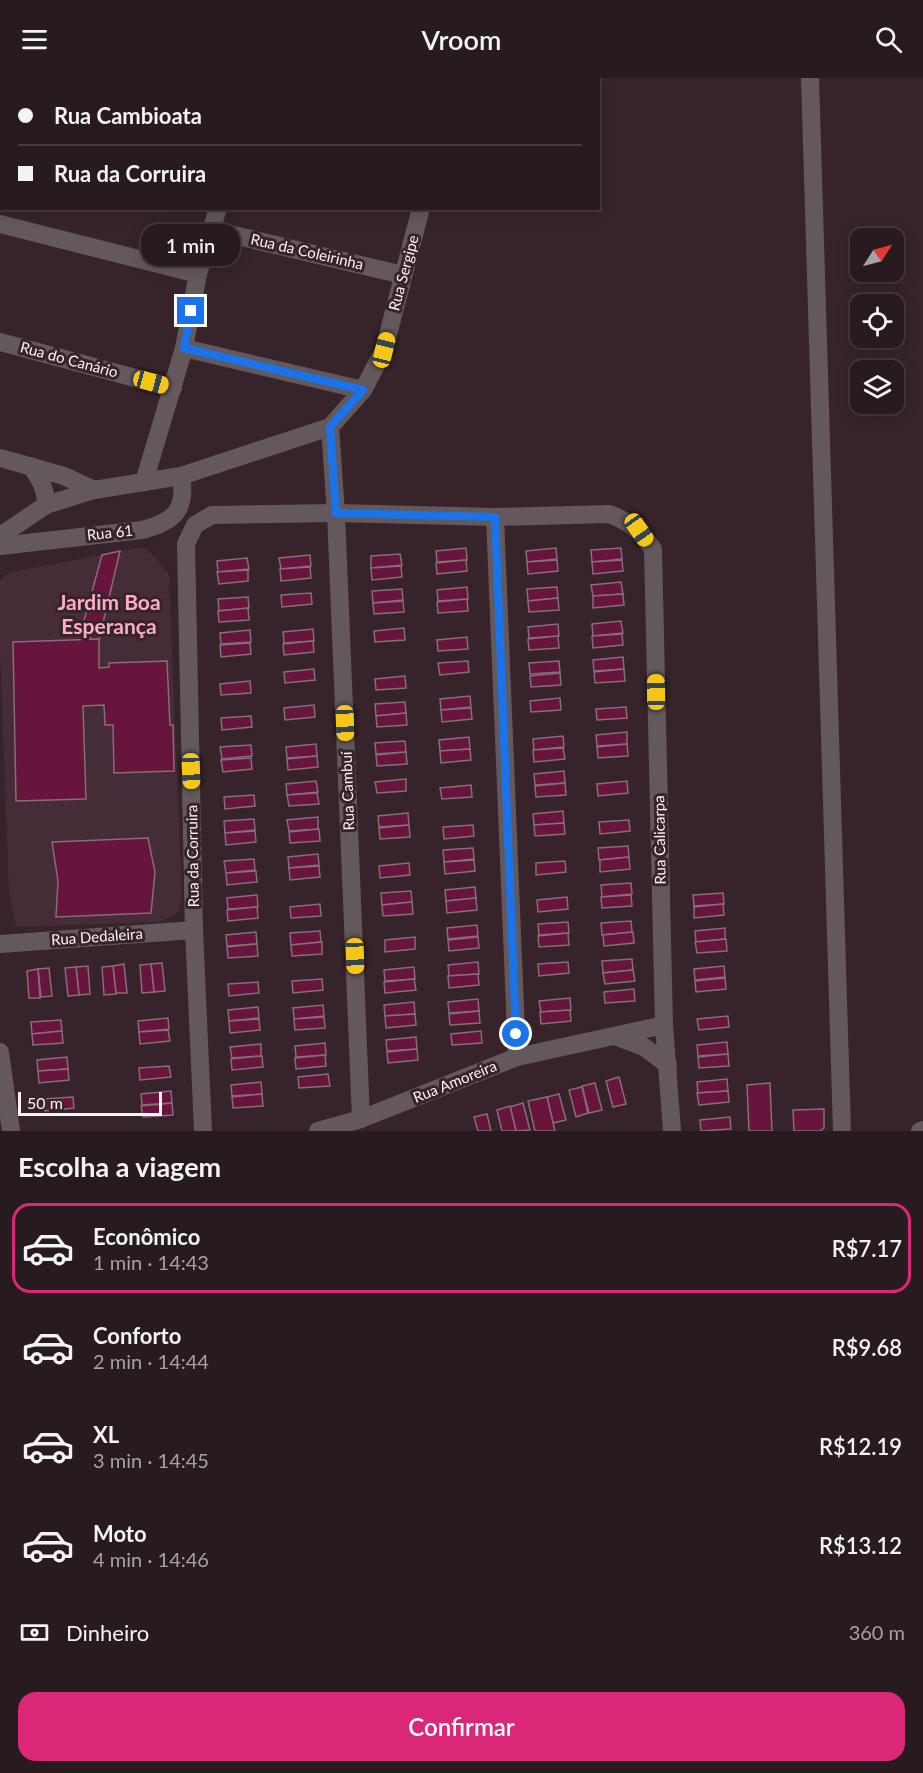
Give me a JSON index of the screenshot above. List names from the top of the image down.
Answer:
{
  "streets": {
    "street": [
      "Rua da Coleirinha",
      "Rua Sergipe",
      "Rua do Canário",
      "Rua 61",
      "Rua Cambuí",
      "Rua Calicarpa",
      "Rua da Corruira",
      "Rua Dedaleira",
      "Rua Amoreira"
    ]
  },
  "crossings": [
    ["Rua da Coleirinha", "Rua Sergipe"],
    ["Rua Sergipe", "Rua Cambuí"],
    ["Rua Cambuí", "Rua da Corruira"],
    ["Rua Cambuí", "Rua Amoreira"],
    ["Rua Calicarpa", "Rua Amoreira"],
    ["Rua da Corruira", "Rua Dedaleira"]
  ],
  "districts": ["Jardim Boa Esperança"],
  "scale_bar": "50 m",
  "north": "top right",
  "page": {
    "header": "Vroom",
    "banner": ["Rua Cambioata", "Rua da Corruira"],
    "bubble": "1 min",
    "scale": "50 m",
    "heading": "Escolha a viagem",
    "list": [
      {
        "name": "Econômico",
        "note": "1 min · 14:43",
        "value": "R$7.17"
      },
      {
        "name": "Conforto",
        "note": "2 min · 14:44",
        "value": "R$9.68"
      },
      {
        "name": "XL",
        "note": "3 min · 14:45",
        "value": "R$12.19"
      },
      {
        "name": "Moto",
        "note": "4 min · 14:46",
        "value": "R$13.12"
      }
    ],
    "pay": ["Dinheiro", "360 m"],
    "buttons": "Confirmar"
  }
}
